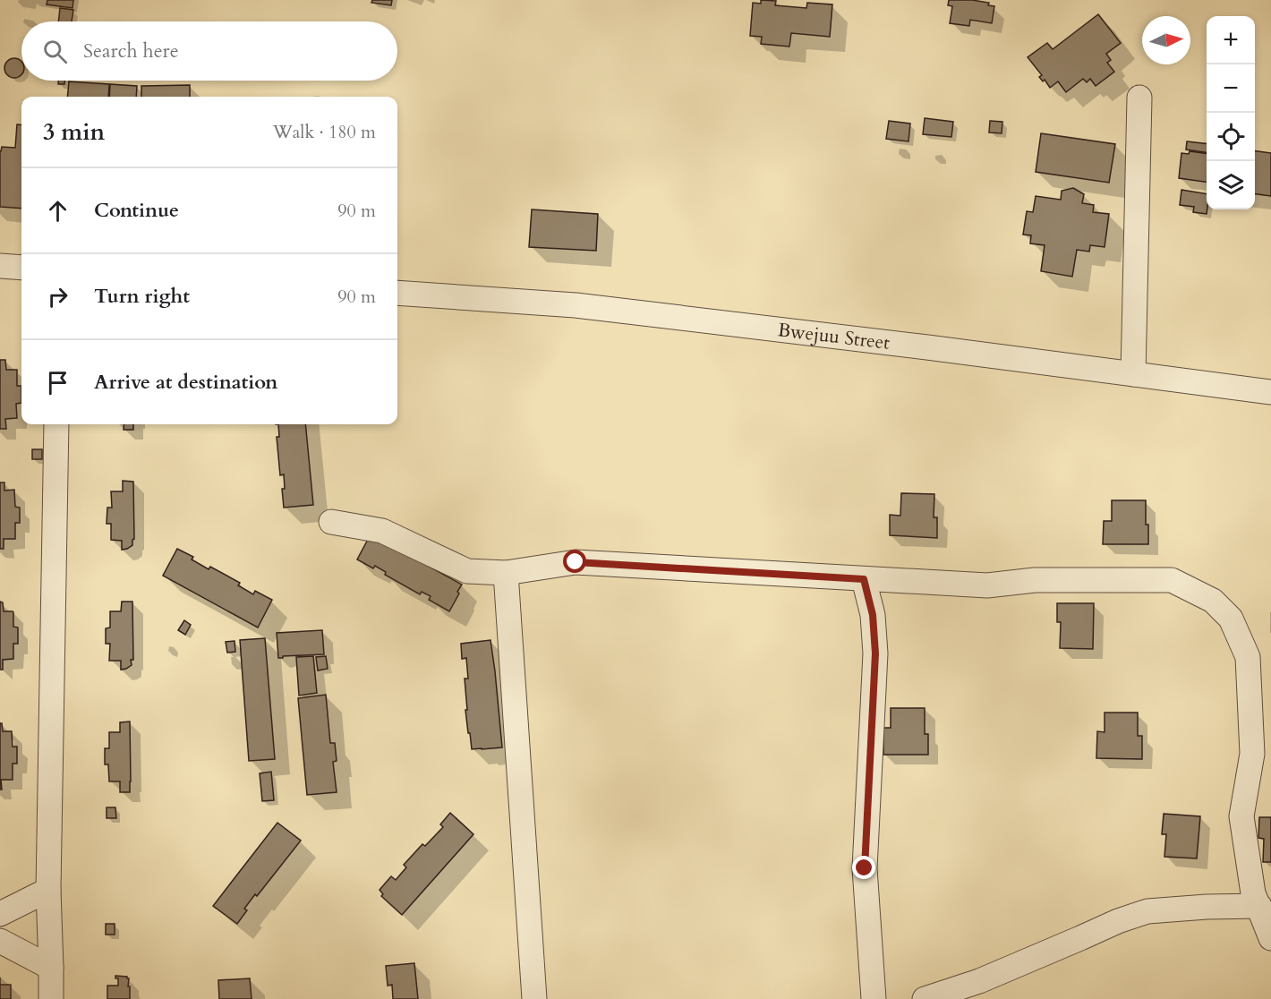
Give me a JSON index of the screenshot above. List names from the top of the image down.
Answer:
{
  "streets": {
    "street": ["Bwejuu Street"]
  },
  "north": "right",
  "page": {
    "map_buttons": ["+", "−"],
    "search": "Search here",
    "heading": ["3 min", "Walk · 180 m"],
    "list": [
      ["Continue", "90 m"],
      ["Turn right", "90 m"],
      "Arrive at destination"
    ]
  }
}
